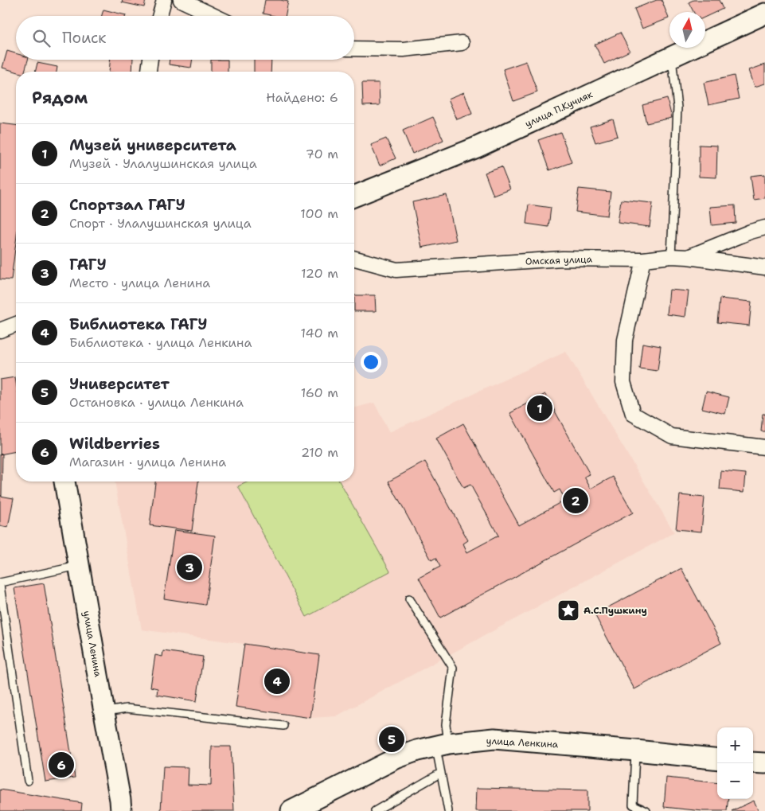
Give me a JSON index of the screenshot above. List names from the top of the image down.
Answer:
{
  "streets": {
    "street": [
      "улица П.Кучияк",
      "Омская улица",
      "улица Ленина",
      "улица Ленкина"
    ]
  },
  "places": {
    "place": ["А.С.Пушкину"]
  },
  "north": "top",
  "page": {
    "search": "Поиск",
    "heading": ["Рядом", "Найдено: 6"],
    "list": [
      {
        "mark": "1",
        "name": "Музей университета",
        "note": "Музей · Улалушинская улица",
        "value": "70 m"
      },
      {
        "mark": "2",
        "name": "Спортзал ГАГУ",
        "note": "Спорт · Улалушинская улица",
        "value": "100 m"
      },
      {
        "mark": "3",
        "name": "ГАГУ",
        "note": "Место · улица Ленина",
        "value": "120 m"
      },
      {
        "mark": "4",
        "name": "Библиотека ГАГУ",
        "note": "Библиотека · улица Ленкина",
        "value": "140 m"
      },
      {
        "mark": "5",
        "name": "Университет",
        "note": "Остановка · улица Ленкина",
        "value": "160 m"
      },
      {
        "mark": "6",
        "name": "Wildberries",
        "note": "Магазин · улица Ленина",
        "value": "210 m"
      }
    ],
    "pins": [
      "1",
      "2",
      "3",
      "4",
      "5",
      "6"
    ],
    "map_buttons": ["+", "−"]
  }
}
